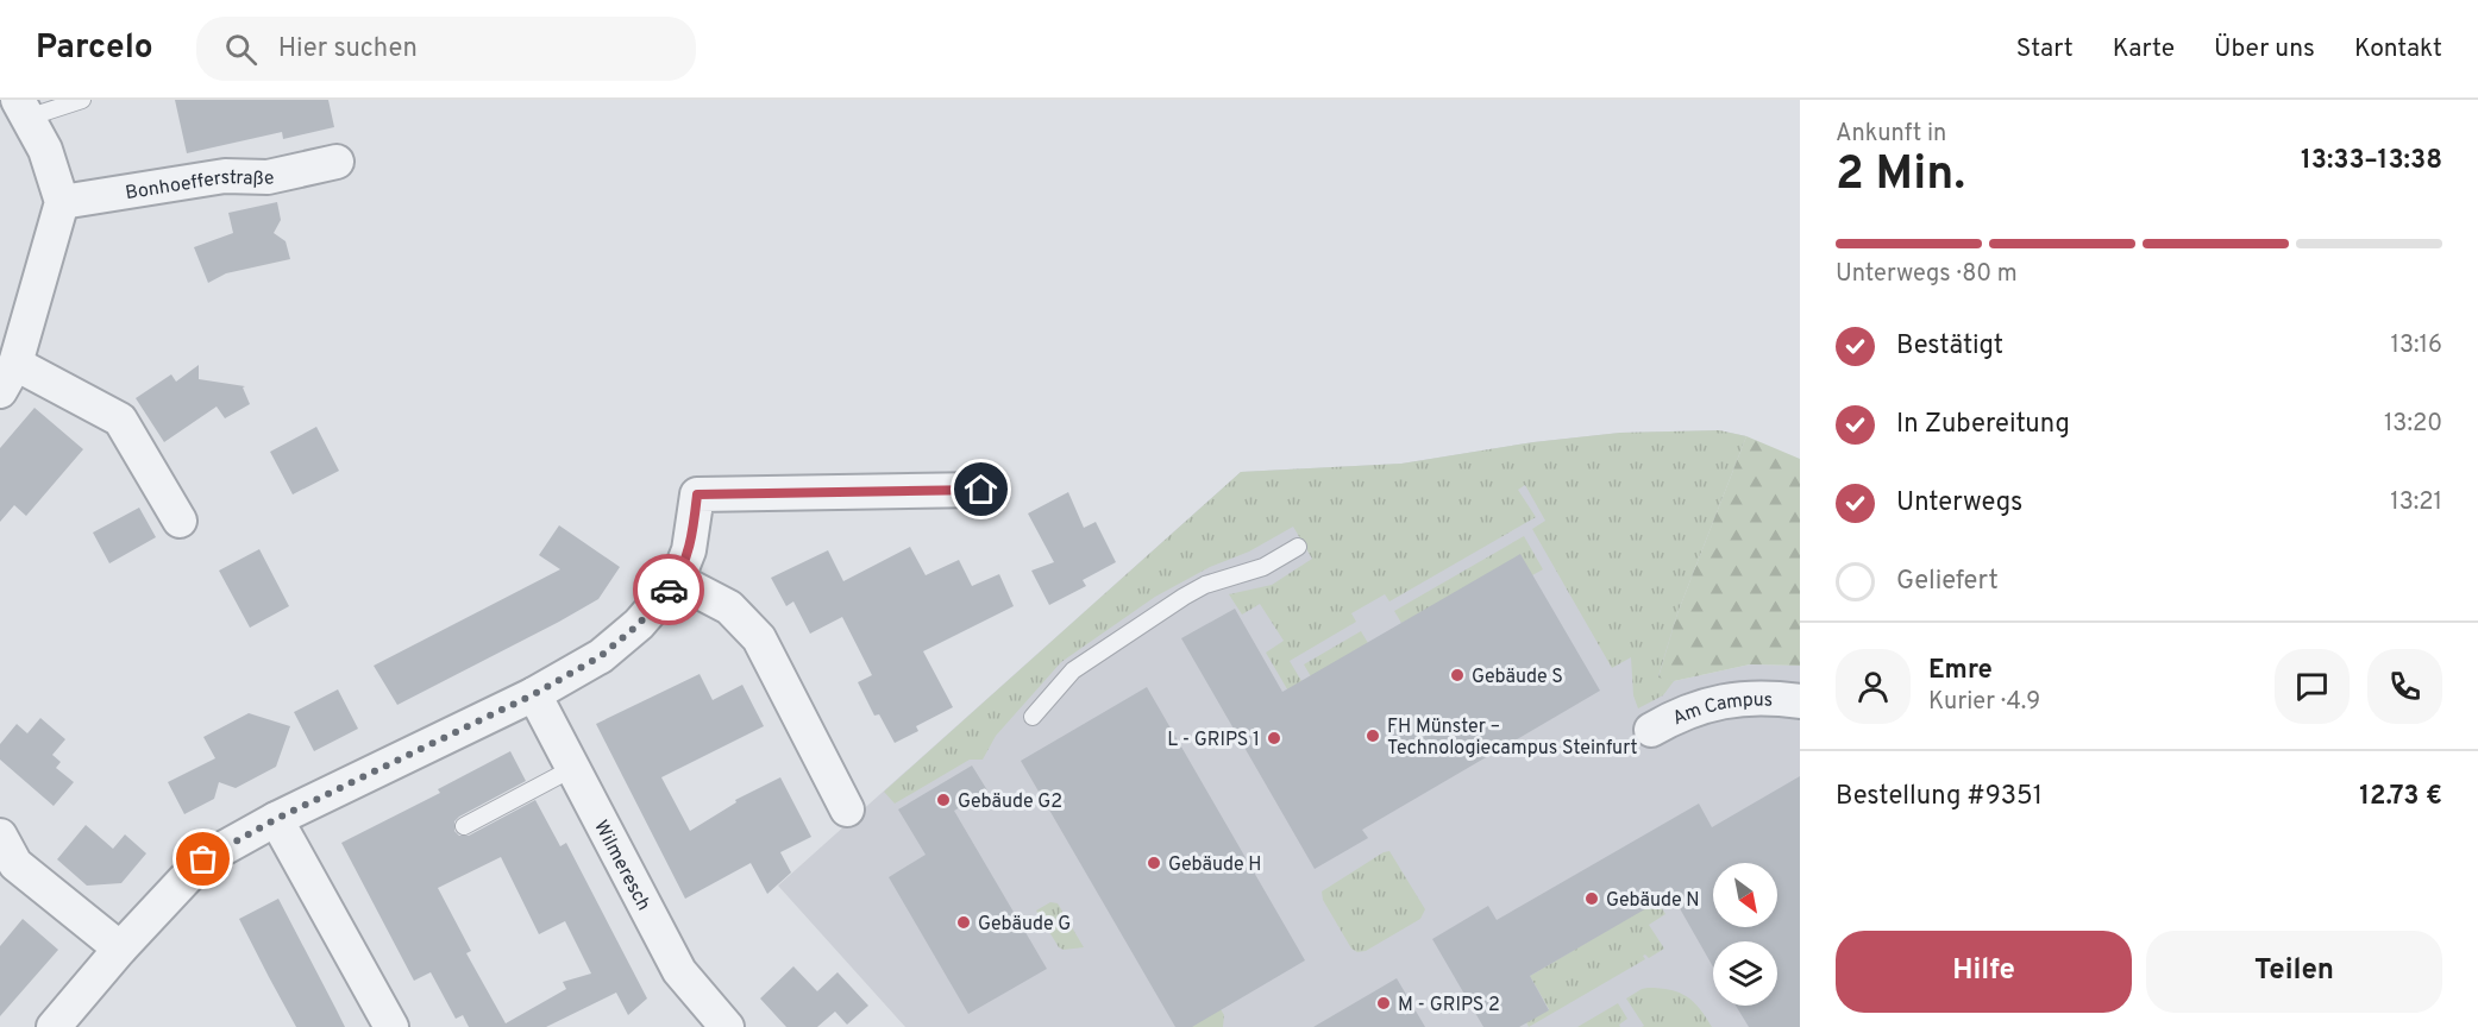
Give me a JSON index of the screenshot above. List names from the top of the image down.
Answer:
{
  "streets": {
    "street": ["Bonhoefferstraße", "Am Campus", "Wilmeresch"]
  },
  "places": [
    "Gebäude S",
    "FH Münster – Technologiecampus Steinfurt",
    "L - GRIPS 1",
    "Gebäude G2",
    "Gebäude H",
    "Gebäude N",
    "Gebäude G",
    "M - GRIPS 2"
  ],
  "north": "bottom right",
  "page": {
    "header": "Parcelo",
    "search": "Hier suchen",
    "nav": [
      "Start",
      "Karte",
      "Über uns",
      "Kontakt"
    ],
    "heading": ["2 Min.", "Ankunft in", "13:33–13:38"],
    "panel": [
      "Emre",
      "Kurier · 4.9",
      "Bestellung #9351",
      "12.73 €"
    ],
    "bar": "Unterwegs · 80 m",
    "list": [
      ["Bestätigt", "13:16"],
      ["In Zubereitung", "13:20"],
      ["Unterwegs", "13:21"],
      "Geliefert"
    ],
    "buttons": ["Hilfe", "Teilen"]
  }
}
